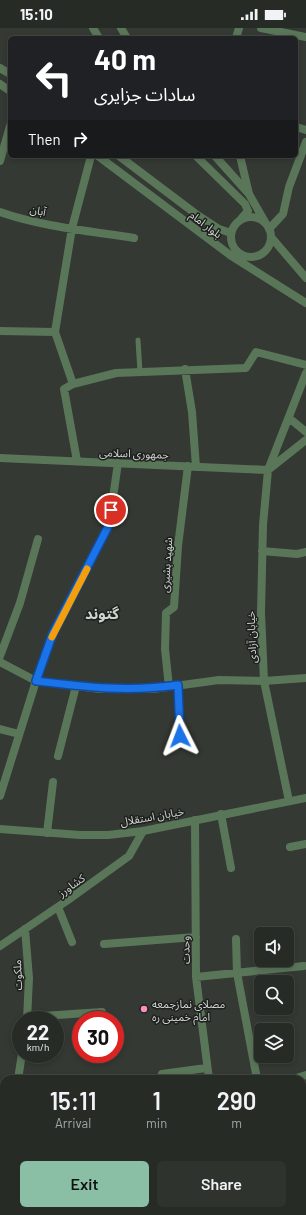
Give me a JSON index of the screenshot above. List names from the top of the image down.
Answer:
{
  "streets": {
    "street": [
      "آبان",
      "بلوار امام",
      "جمهوری اسلامی",
      "شهید بشیری",
      "خیابان آزادی",
      "خیابان استقلال",
      "کشاورز",
      "وحدت",
      "ملکوت"
    ]
  },
  "crossings": [
    ["جمهوری اسلامی", "شهید بشیری"],
    ["جمهوری اسلامی", "خیابان آزادی"],
    ["خیابان آزادی", "خیابان استقلال"],
    ["خیابان استقلال", "کشاورز"],
    ["خیابان استقلال", "وحدت"],
    ["کشاورز", "ملکوت"]
  ],
  "districts": ["گتوند"],
  "places": ["مصلای نمازجمعه امام خمینی ره"],
  "page": {
    "status": "15:10",
    "turn": ["40 m", "سادات جزایری"],
    "then": "Then",
    "speed": "22 km/h",
    "limit": "30",
    "eta": [
      "15:11",
      "Arrival",
      "1",
      "min",
      "290",
      "m"
    ],
    "buttons": ["Exit", "Share"]
  }
}
